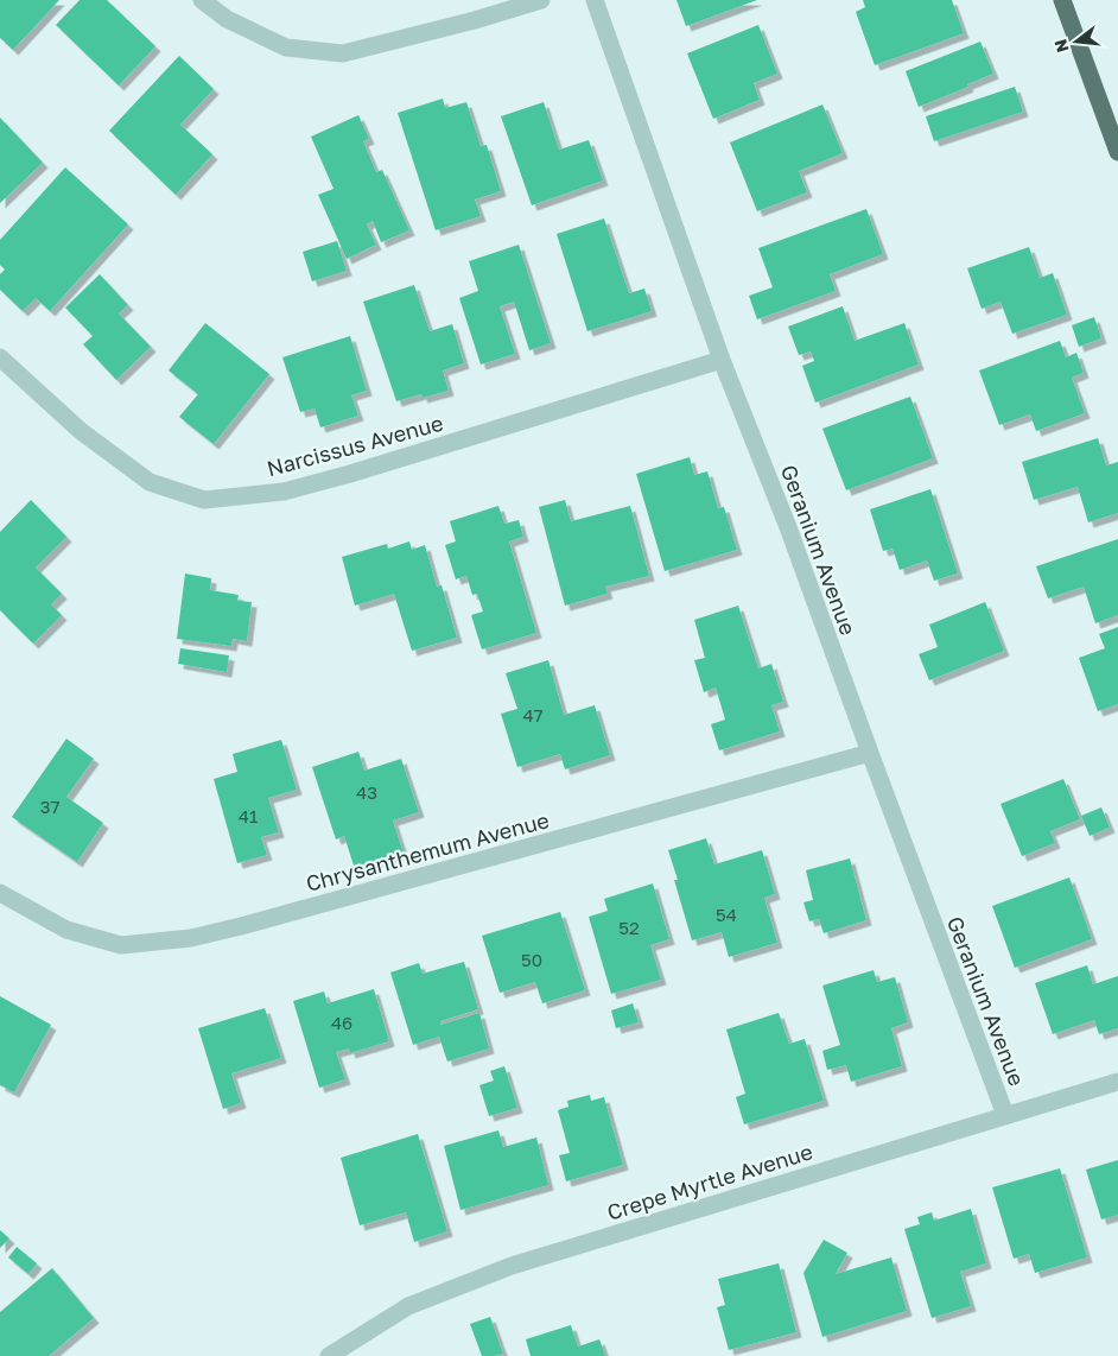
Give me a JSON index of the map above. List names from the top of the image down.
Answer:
{
  "streets": {
    "street": [
      "Narcissus Avenue",
      "Geranium Avenue",
      "Chrysanthemum Avenue",
      "Crepe Myrtle Avenue"
    ]
  },
  "crossings": [
    ["Narcissus Avenue", "Geranium Avenue"],
    ["Geranium Avenue", "Chrysanthemum Avenue"],
    ["Geranium Avenue", "Crepe Myrtle Avenue"]
  ],
  "house_numbers": [
    "47",
    "43",
    "37",
    "41",
    "54",
    "52",
    "50",
    "46"
  ],
  "north": "left"
}
